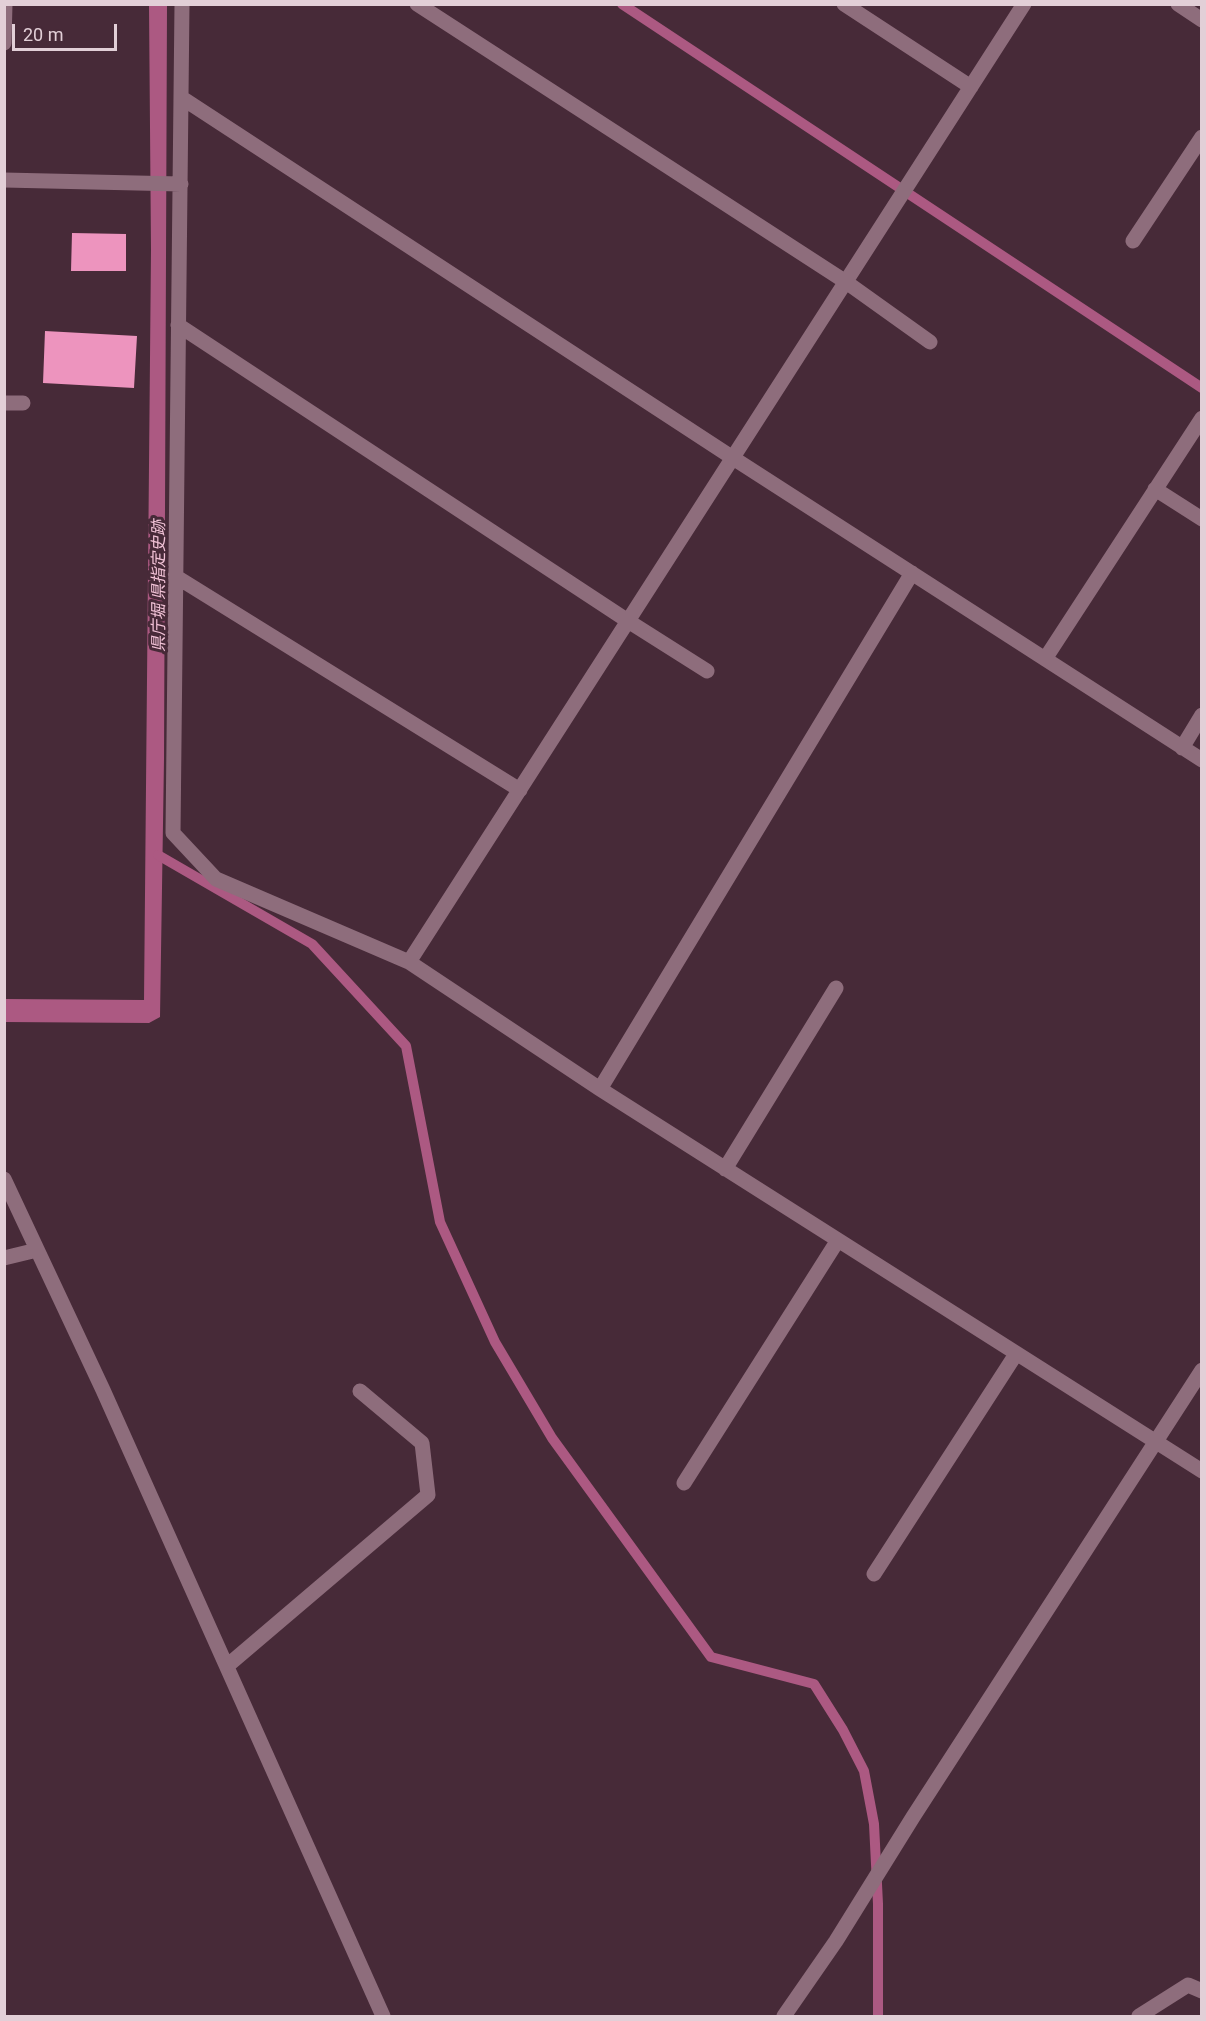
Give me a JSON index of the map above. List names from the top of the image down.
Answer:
{
  "water": ["県庁堀 県指定史跡"],
  "scale_bar": "20 m"
}
